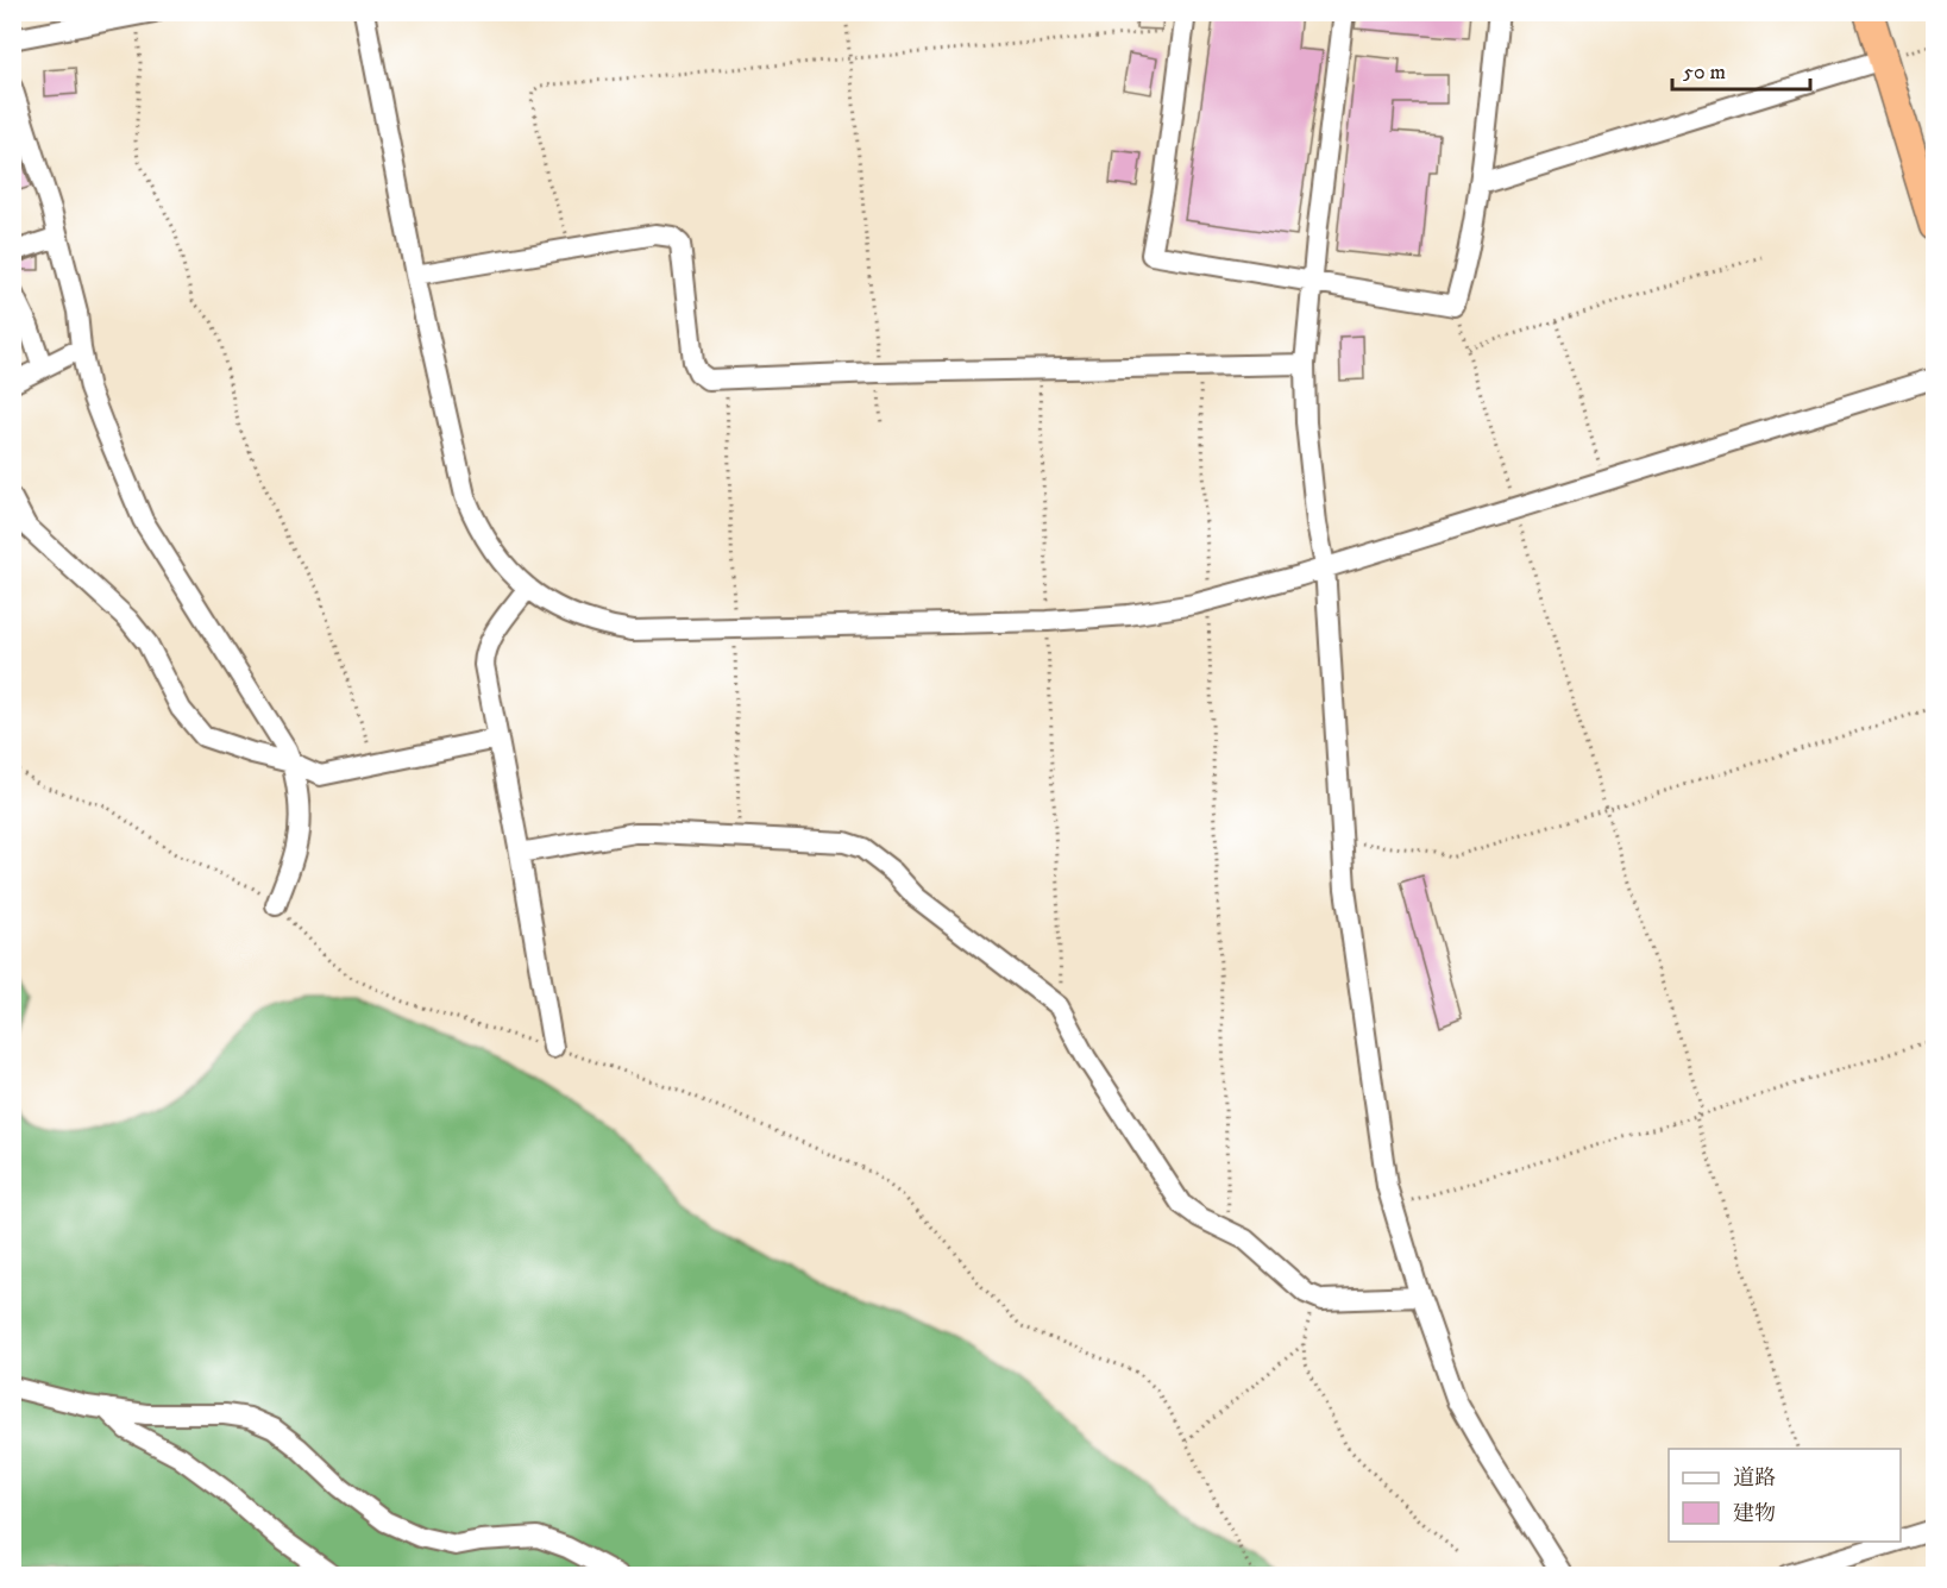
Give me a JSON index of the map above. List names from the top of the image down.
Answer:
{
  "legend": ["道路", "建物"],
  "scale_bar": "50 m"
}
